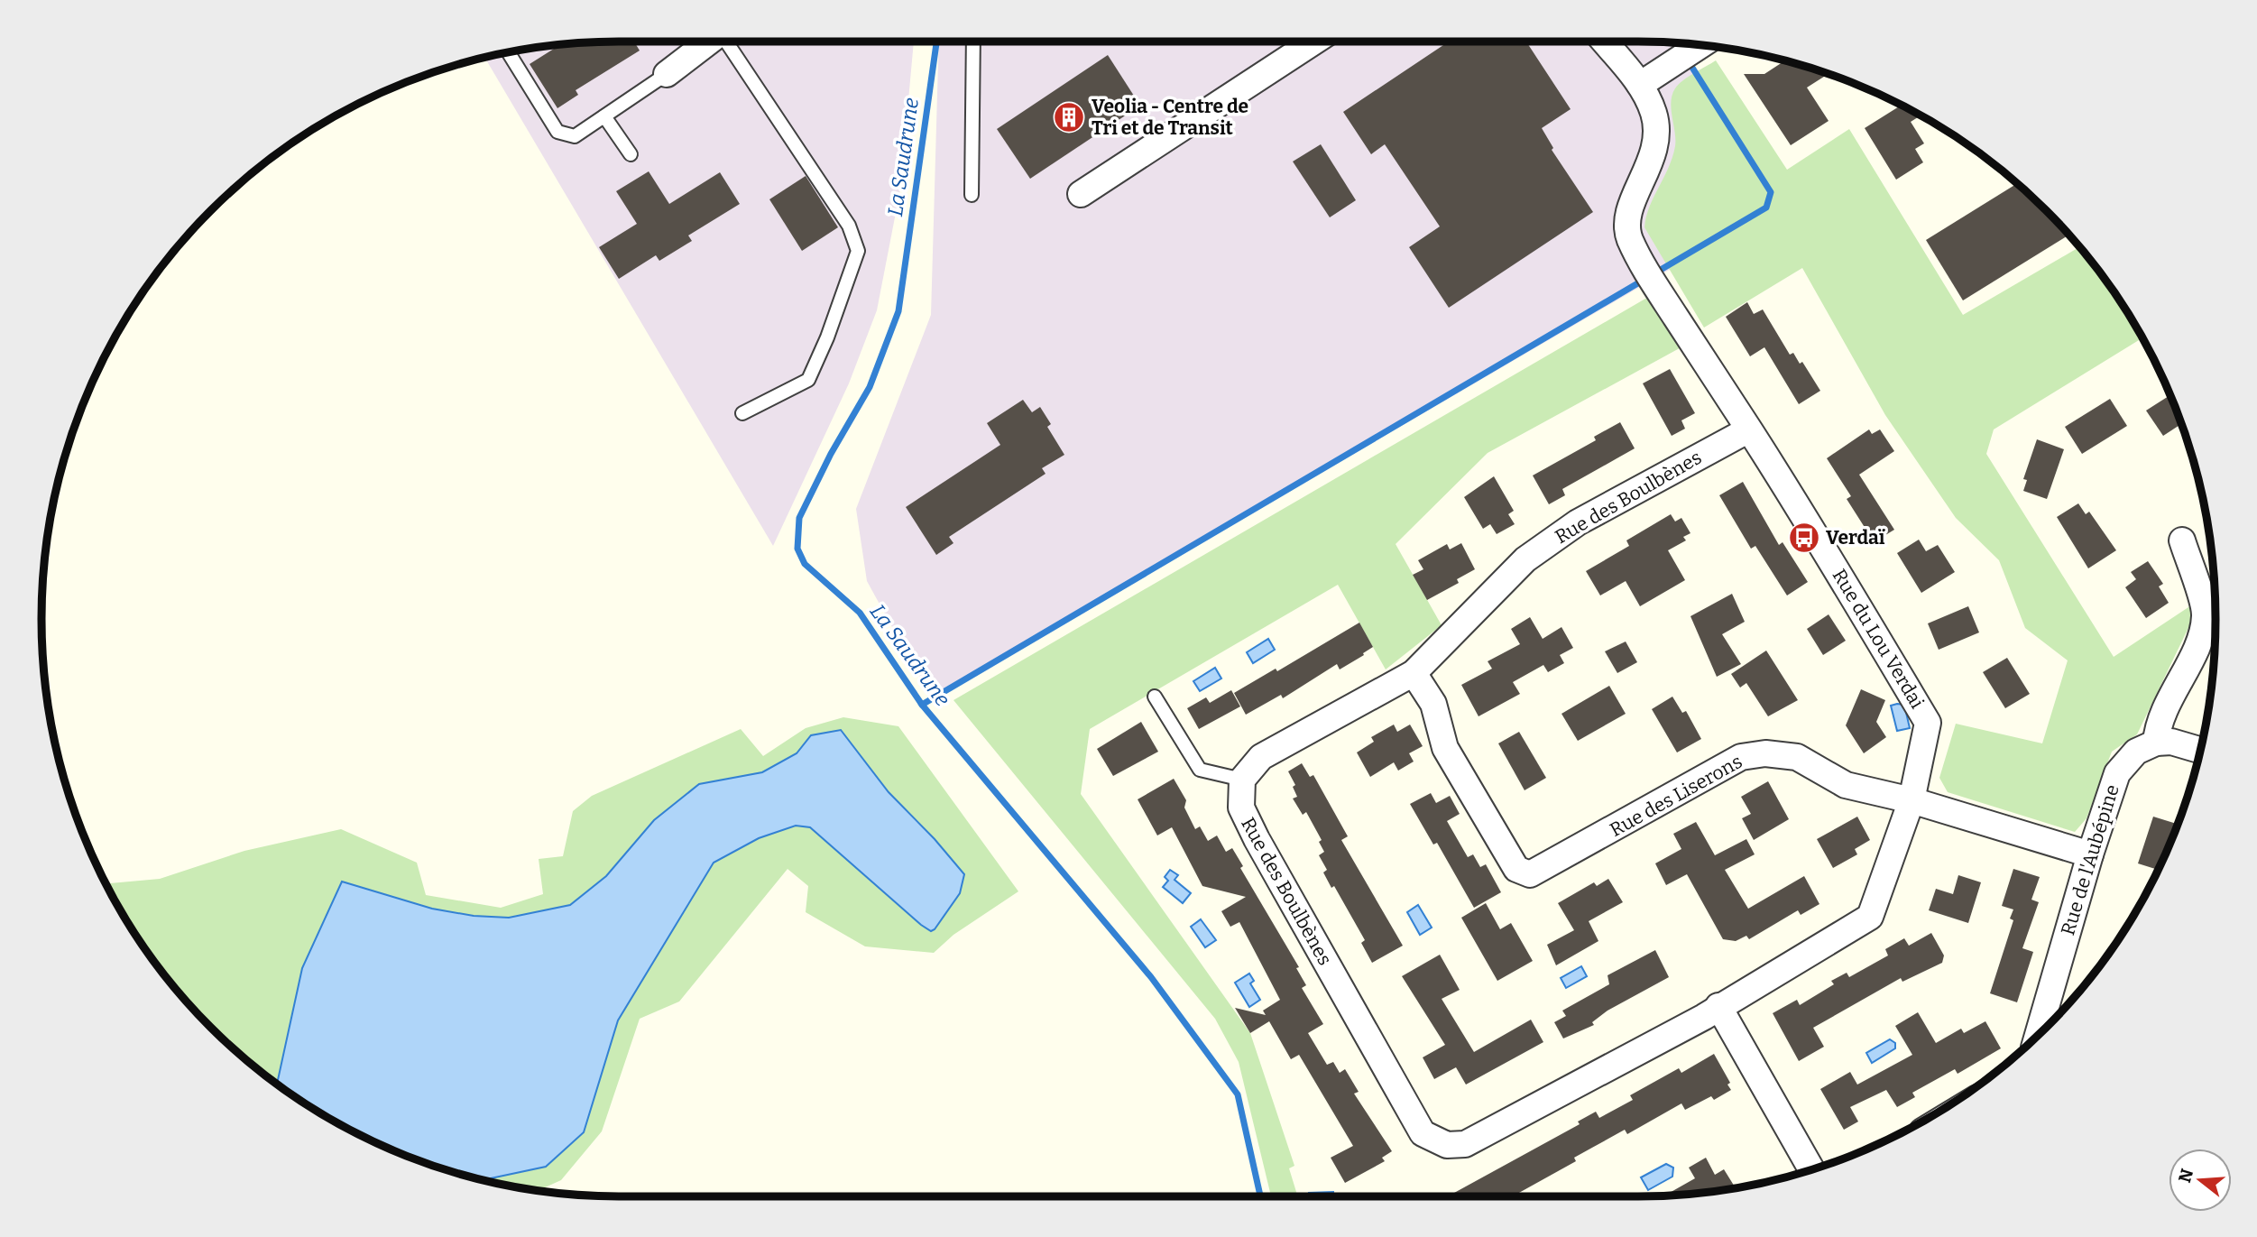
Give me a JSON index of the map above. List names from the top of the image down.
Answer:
{
  "streets": {
    "street": [
      "Rue des Boulbènes",
      "Rue du Lou Verdai",
      "Rue des Liserons",
      "Rue de l'Aubépine"
    ]
  },
  "crossings": [
    ["Rue des Boulbènes", "Rue du Lou Verdai"],
    ["Rue des Boulbènes", "Rue des Liserons"],
    ["Rue du Lou Verdai", "Rue des Liserons"],
    ["Rue des Liserons", "Rue de l'Aubépine"]
  ],
  "water": ["La Saudrune"],
  "places": {
    "building": ["Veolia - Centre de Tri et de Transit"],
    "bus stop": ["Verdaï"]
  },
  "north": "left"
}
